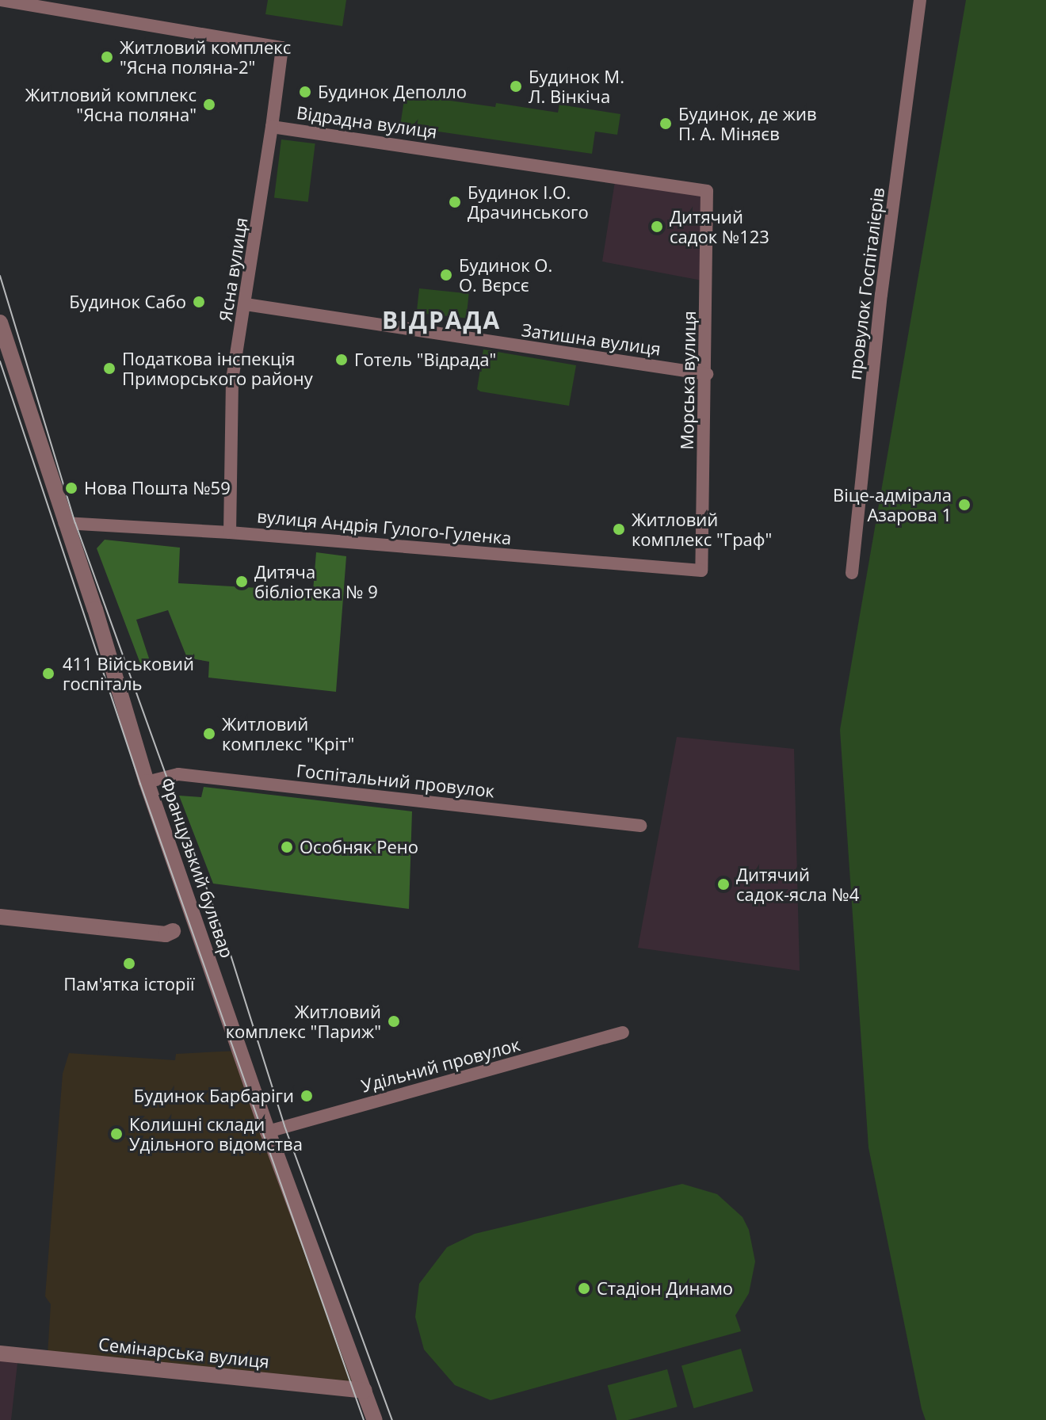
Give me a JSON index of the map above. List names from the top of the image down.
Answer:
{
  "streets": {
    "street": [
      "Відрадна вулиця",
      "Ясна вулиця",
      "провулок Госпіталієрів",
      "Затишна вулиця",
      "Морська вулиця",
      "вулиця Андрія Гулого-Гуленка",
      "Госпітальний провулок",
      "Французький бульвар",
      "Удільний провулок",
      "Семінарська вулиця"
    ]
  },
  "crossings": [
    ["Відрадна вулиця", "Ясна вулиця"],
    ["Відрадна вулиця", "Морська вулиця"],
    ["Ясна вулиця", "Затишна вулиця"],
    ["Ясна вулиця", "вулиця Андрія Гулого-Гуленка"],
    ["Затишна вулиця", "Морська вулиця"],
    ["Морська вулиця", "вулиця Андрія Гулого-Гуленка"],
    ["вулиця Андрія Гулого-Гуленка", "Французький бульвар"],
    ["Госпітальний провулок", "Французький бульвар"],
    ["Французький бульвар", "Удільний провулок"],
    ["Французький бульвар", "Семінарська вулиця"]
  ],
  "districts": ["ВІДРАДА"],
  "places": [
    "Житловий комплекс \"Ясна поляна-2\"",
    "Будинок М. Л. Вінкіча",
    "Будинок Деполло",
    "Житловий комплекс \"Ясна поляна\"",
    "Будинок, де жив П. А. Міняєв",
    "Будинок І.О. Драчинського",
    "Дитячий садок №123",
    "Будинок О. О. Вєрсє",
    "Будинок Сабо",
    "Готель \"Відрада\"",
    "Податкова інспекція Приморського району",
    "Нова Пошта №59",
    "Віце-адмірала Азарова 1",
    "Житловий комплекс \"Граф\"",
    "Дитяча бібліотека № 9",
    "411 Військовий госпіталь",
    "Житловий комплекс \"Кріт\"",
    "Особняк Рено",
    "Дитячий садок-ясла №4",
    "Пам'ятка історії",
    "Житловий комплекс \"Париж\"",
    "Будинок Барбаріги",
    "Колишні склади Удільного відомства",
    "Стадіон Динамо"
  ]
}
